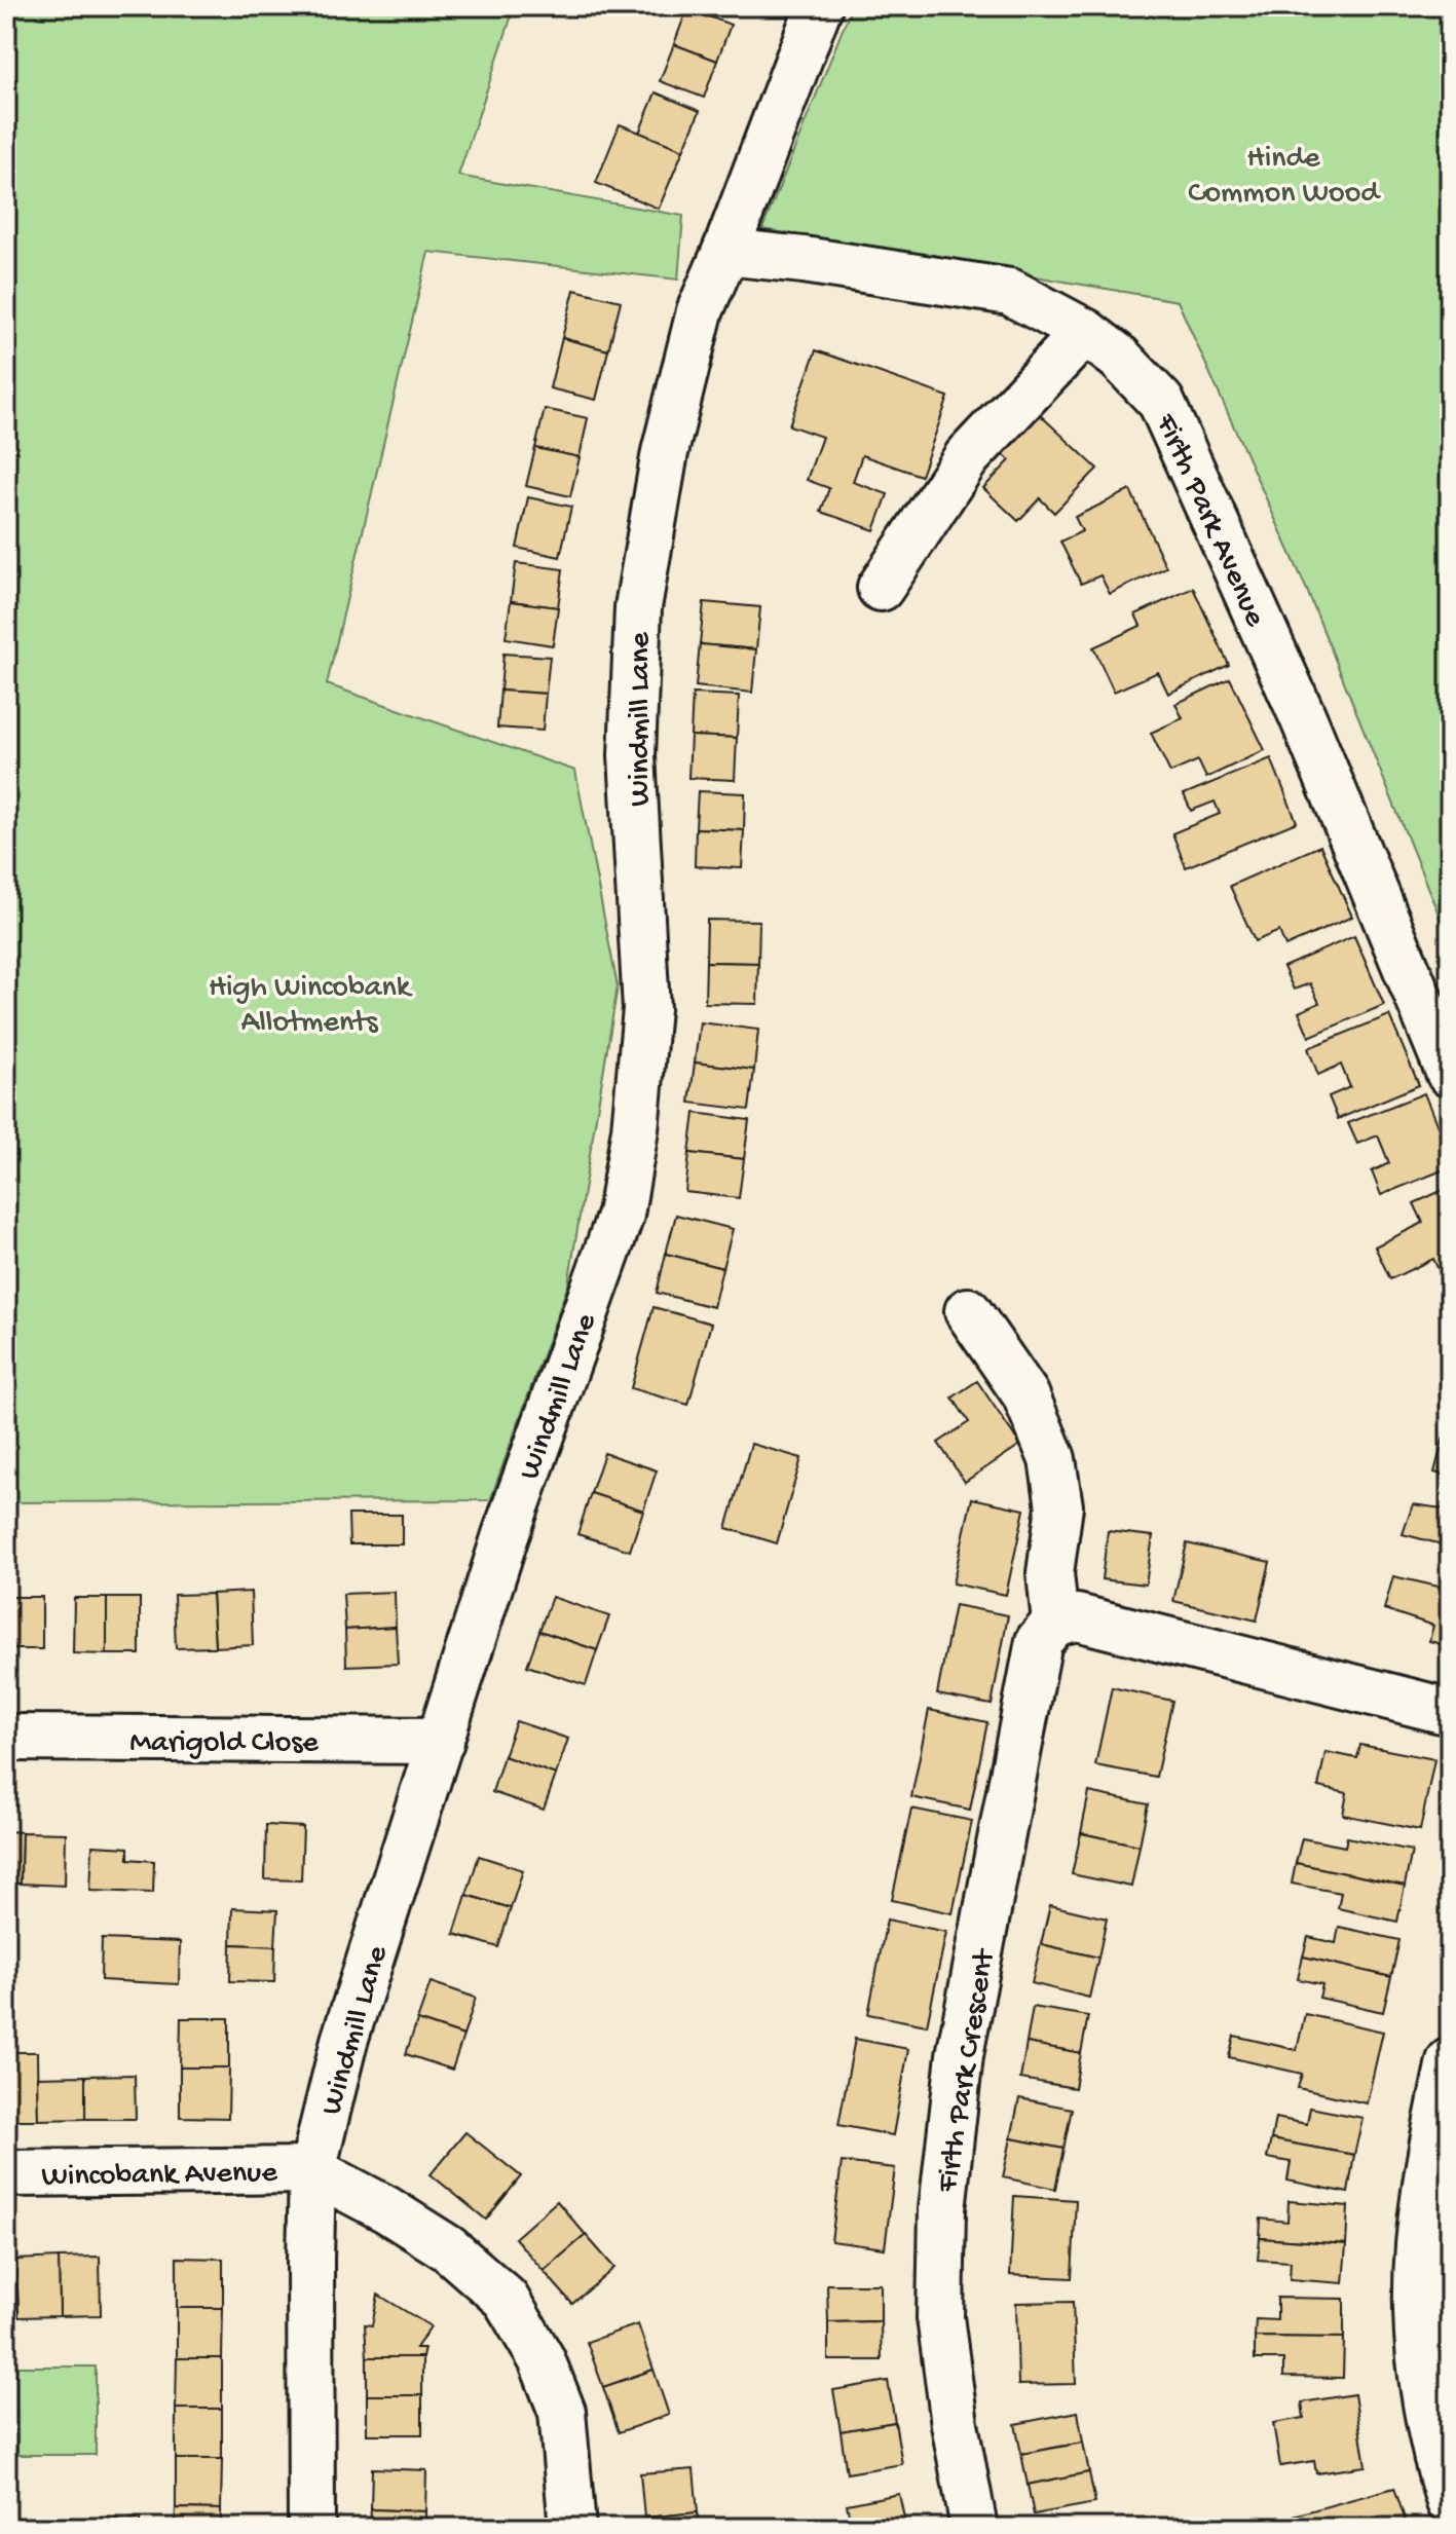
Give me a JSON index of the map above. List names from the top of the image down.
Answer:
{
  "streets": {
    "street": [
      "Firth Park Avenue",
      "Windmill Lane",
      "Marigold Close",
      "Firth Park Crescent",
      "Wincobank Avenue"
    ]
  },
  "crossings": [
    ["Firth Park Avenue", "Windmill Lane"],
    ["Windmill Lane", "Marigold Close"],
    ["Windmill Lane", "Wincobank Avenue"]
  ],
  "parks": ["Hinde Common Wood", "High Wincobank Allotments"]
}
